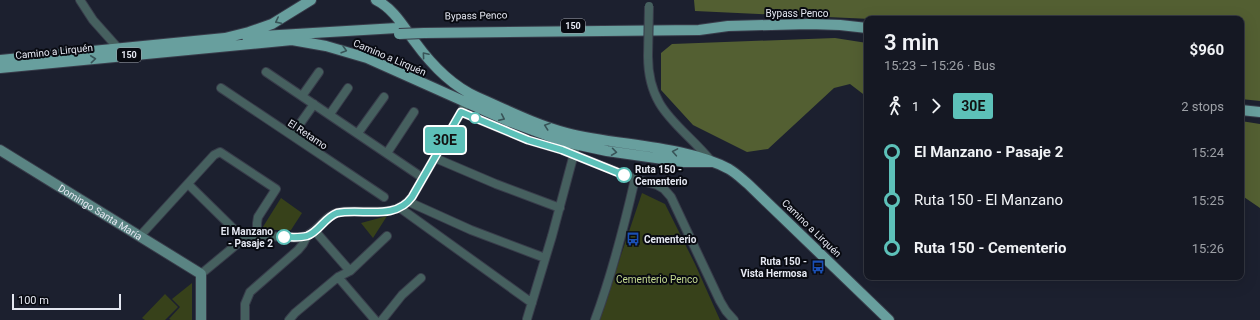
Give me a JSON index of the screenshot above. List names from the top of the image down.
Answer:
{
  "streets": {
    "main road": ["Bypass Penco", "150", "Camino a Lirquén"],
    "street": ["El Retamo", "Domingo Santa María"]
  },
  "crossings": [
    ["Bypass Penco", "Camino a Lirquén"]
  ],
  "parks": ["Cementerio Penco"],
  "places": {
    "other": ["Ruta 150 - Cementerio", "El Manzano - Pasaje 2"],
    "bus stop": ["Cementerio", "Ruta 150 - Vista Hermosa"]
  },
  "lines": ["bus line 30E"],
  "scale_bar": "100 m",
  "page": {
    "on_map": "30E",
    "heading": ["3 min", "15:23 – 15:26 · Bus", "$960"],
    "legs": ["1", "30E", "2 stops"],
    "list": [
      {
        "name": "El Manzano - Pasaje 2",
        "value": "15:24"
      },
      {
        "name": "Ruta 150 - El Manzano",
        "value": "15:25"
      },
      {
        "name": "Ruta 150 - Cementerio",
        "value": "15:26"
      }
    ],
    "scale": "100 m"
  }
}
